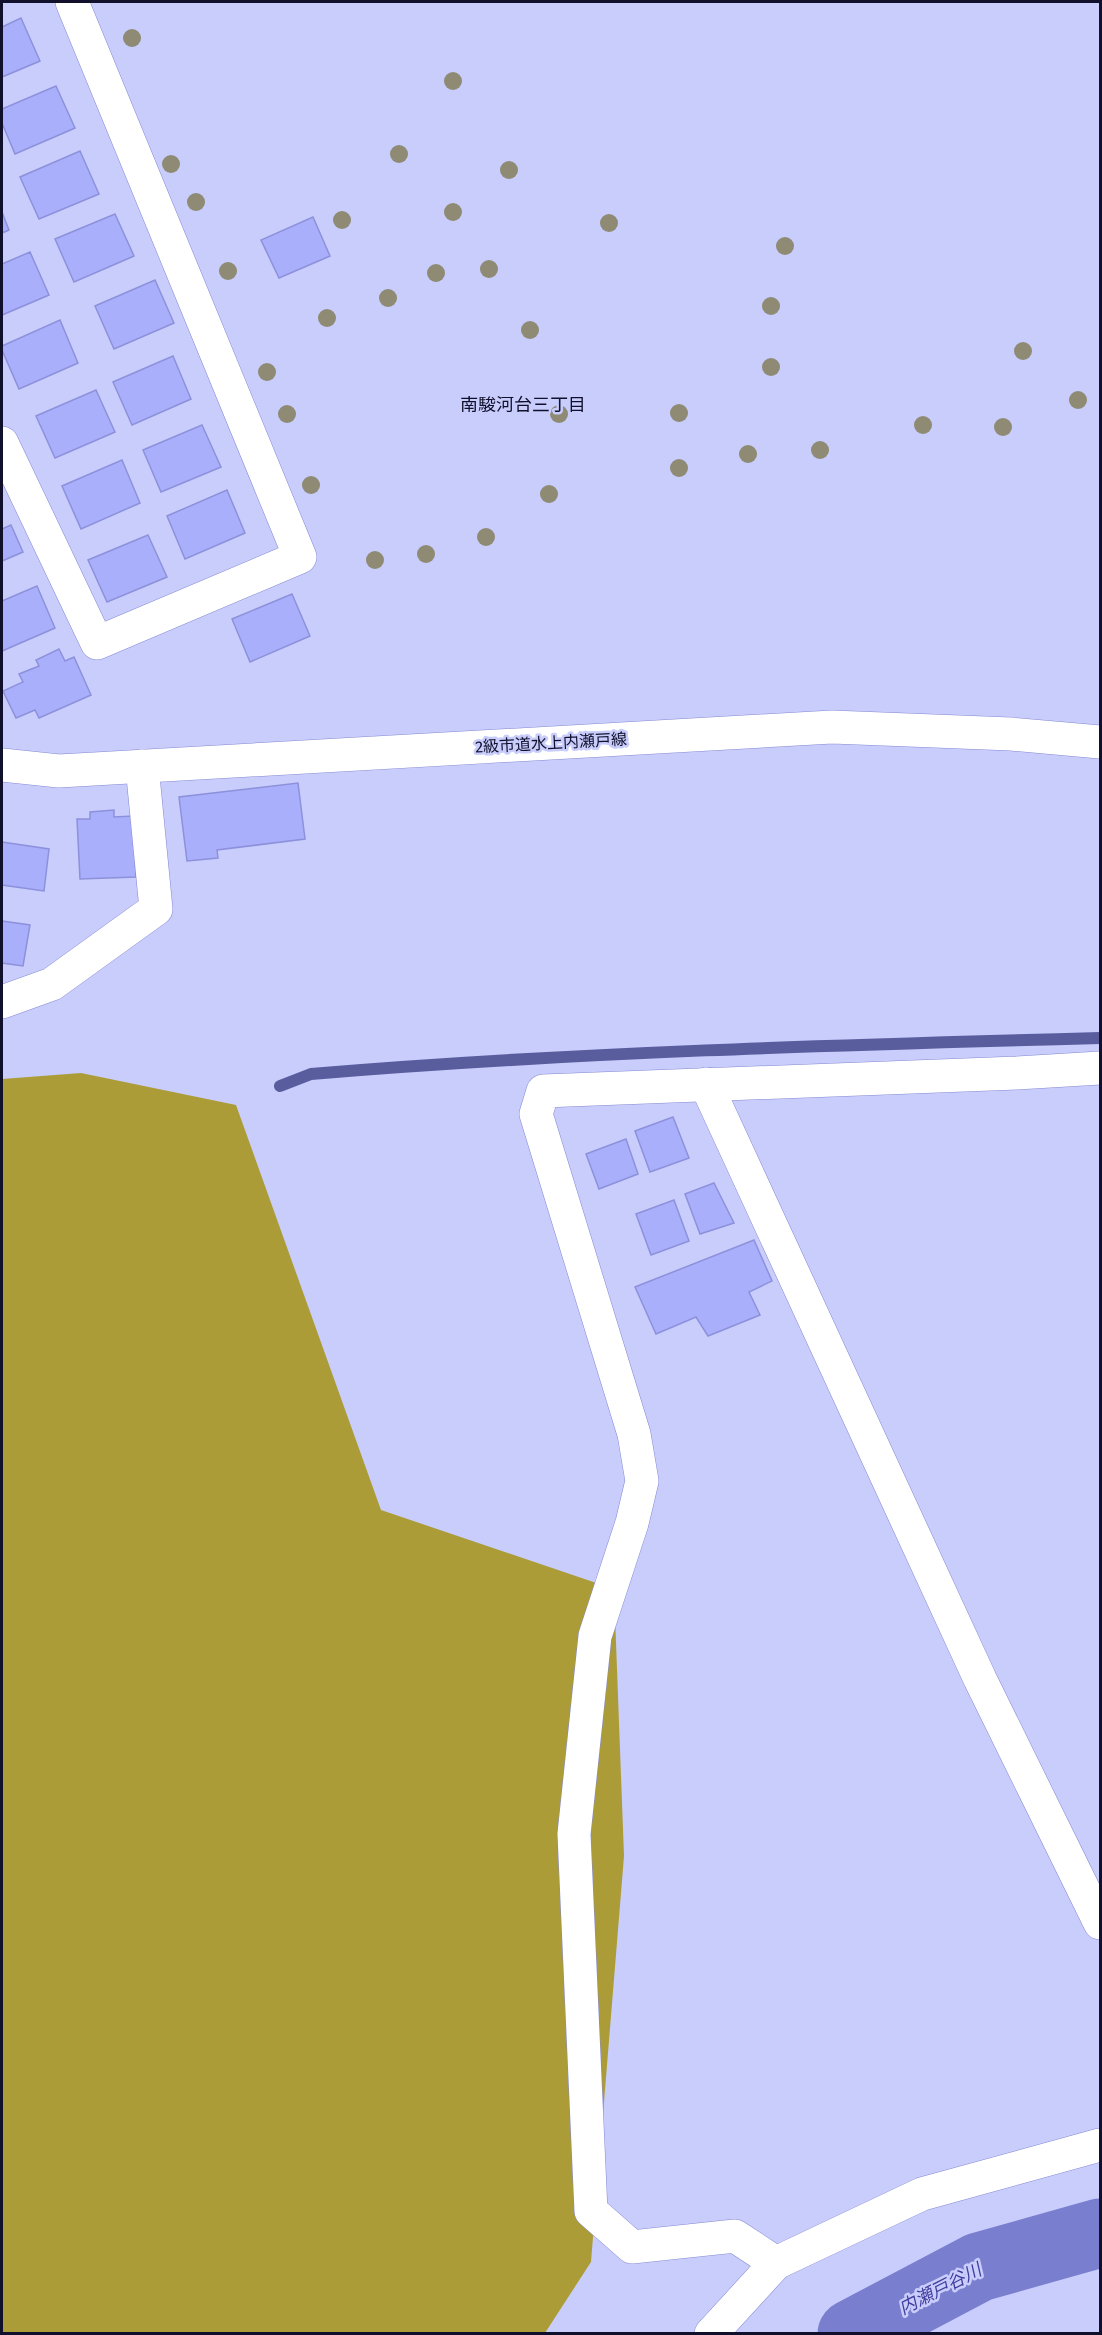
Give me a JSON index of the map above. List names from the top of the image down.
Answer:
{
  "streets": {
    "street": ["2級市道水上内瀬戸線"]
  },
  "districts": ["南駿河台三丁目"],
  "water": ["内瀬戸谷川"]
}
